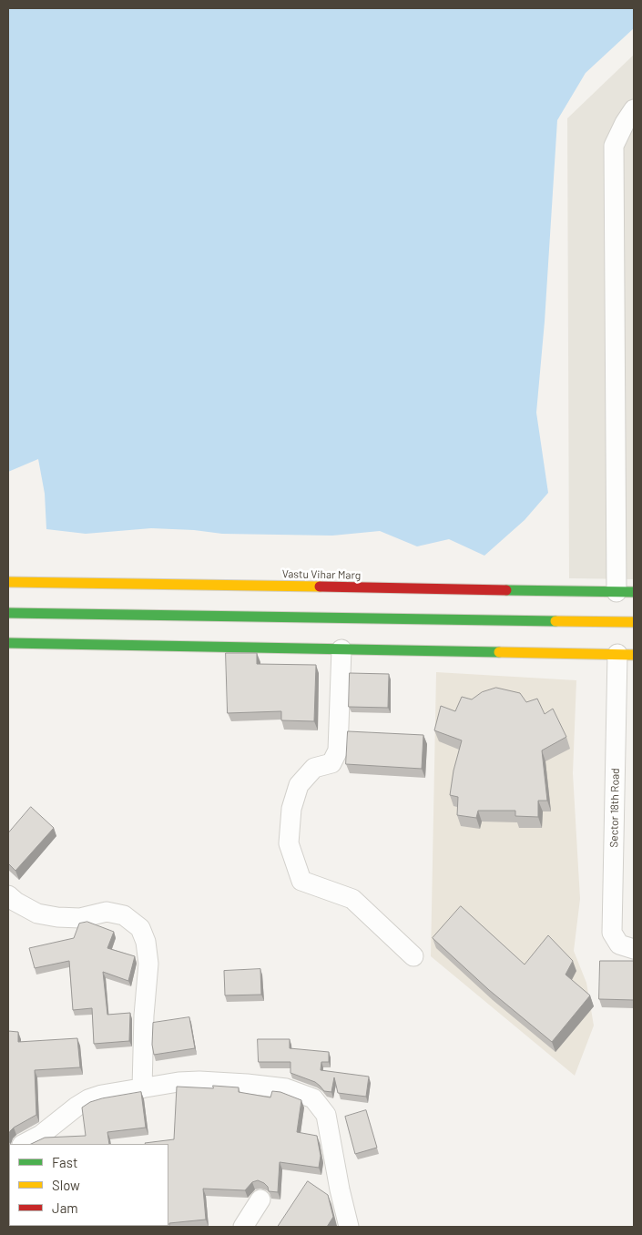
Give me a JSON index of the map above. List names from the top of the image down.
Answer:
{
  "streets": {
    "main road": ["Vastu Vihar Marg"],
    "street": ["Sector 18th Road"]
  },
  "legend": ["Fast", "Slow", "Jam"]
}
